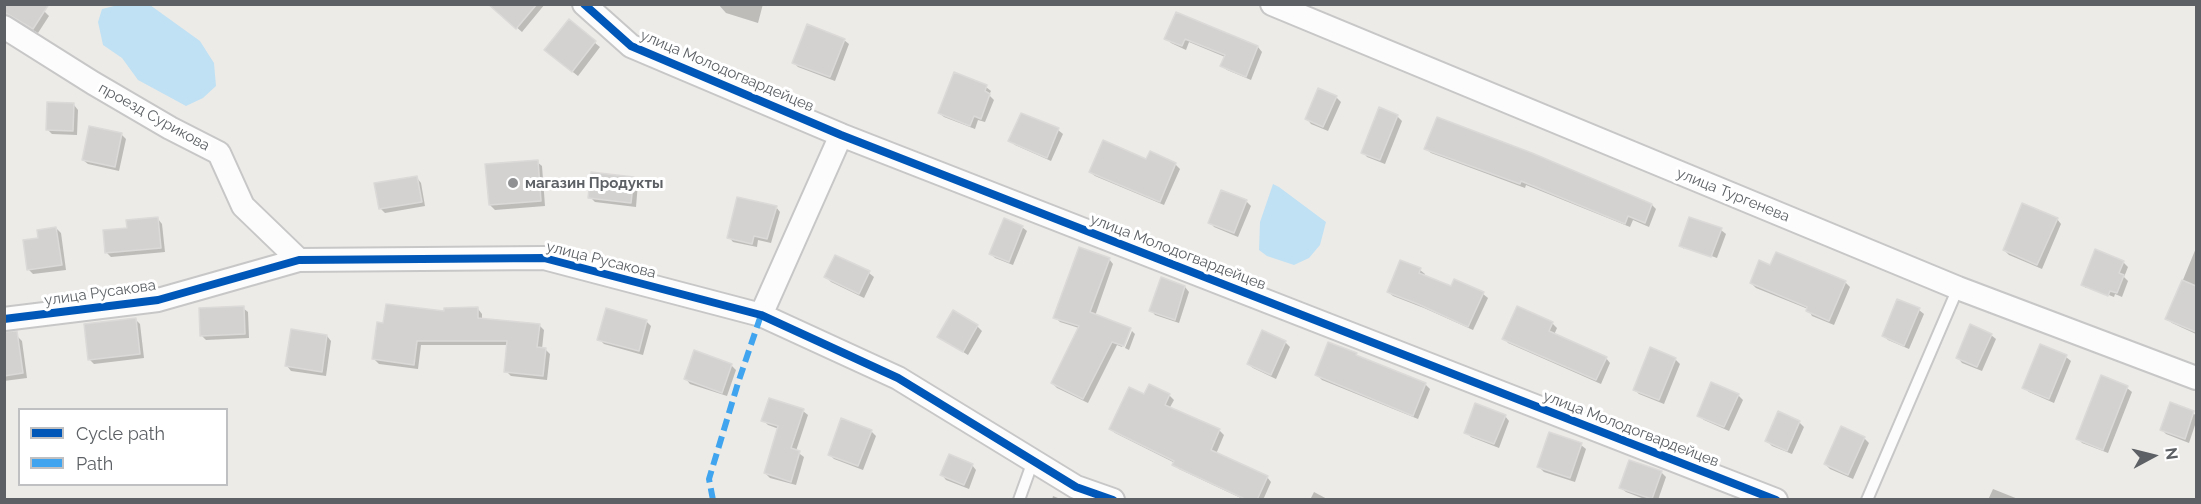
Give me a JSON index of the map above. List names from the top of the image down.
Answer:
{
  "streets": {
    "street": [
      "улица Молодогвардейцев",
      "проезд Сурикова",
      "улица Тургенева",
      "улица Русакова"
    ]
  },
  "crossings": [
    ["проезд Сурикова", "улица Русакова"]
  ],
  "places": ["магазин Продукты"],
  "legend": ["Cycle path", "Path"],
  "north": "right"
}
